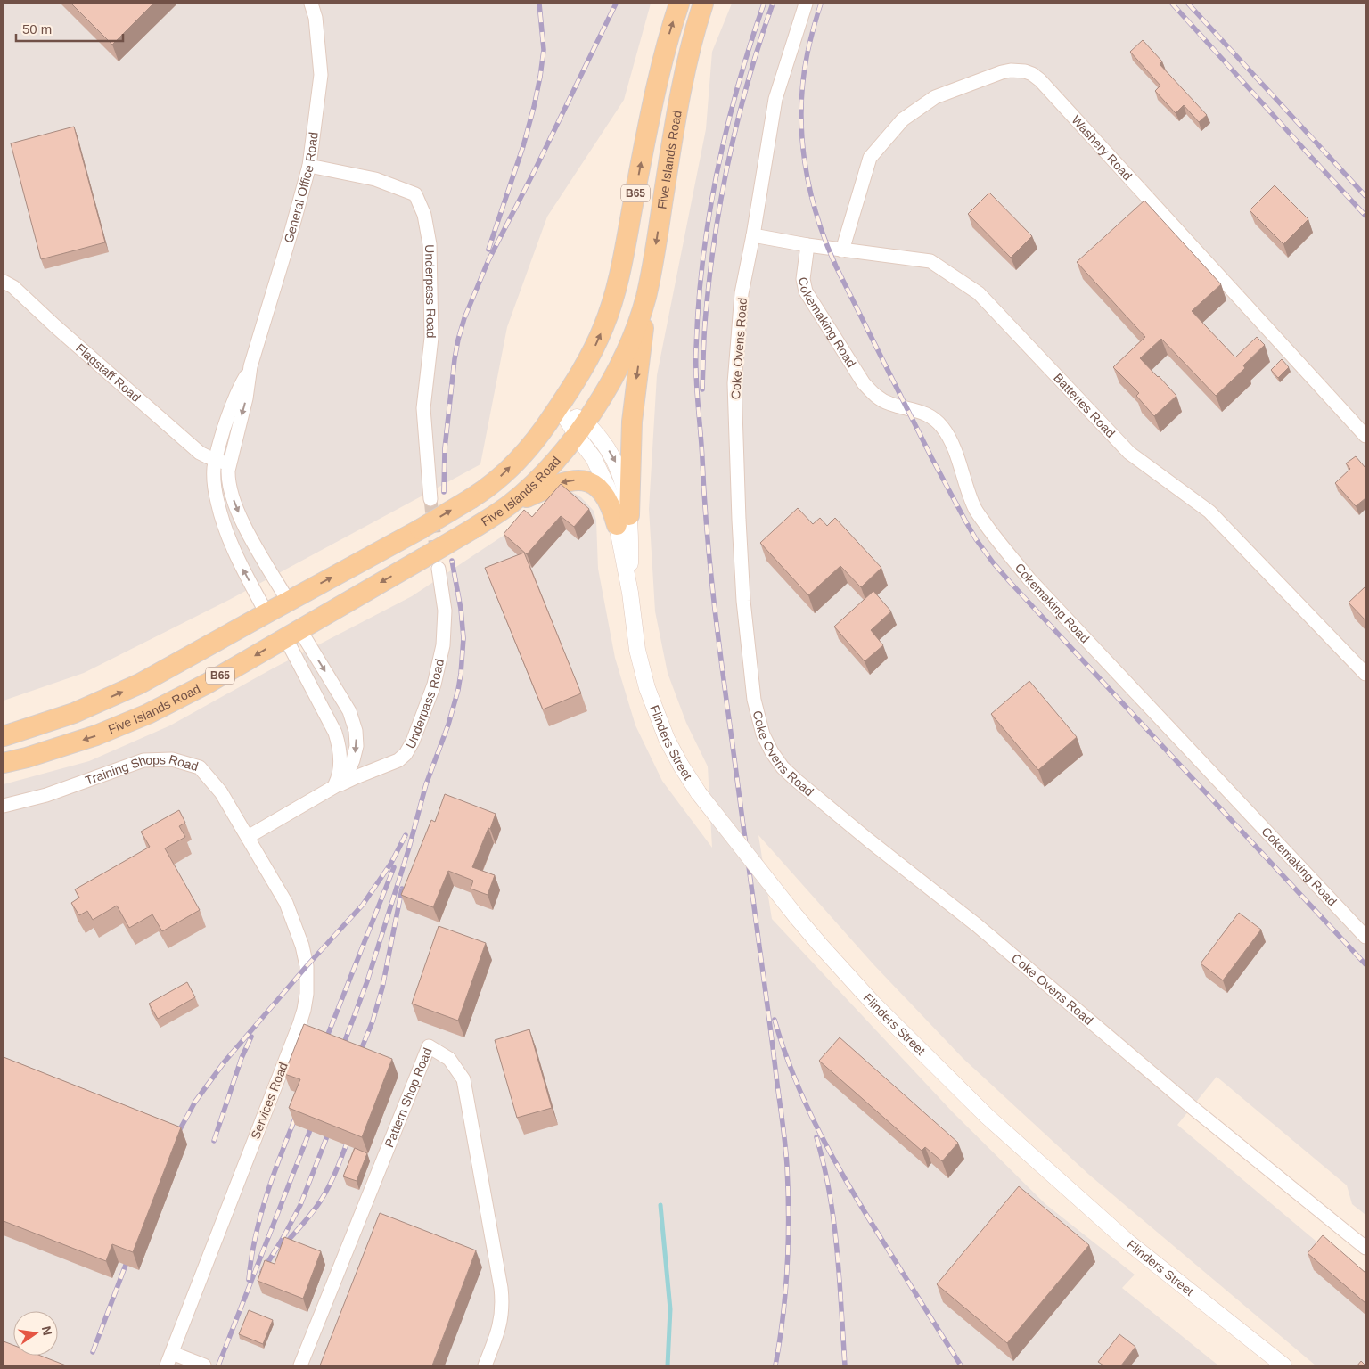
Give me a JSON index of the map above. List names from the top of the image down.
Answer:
{
  "streets": {
    "main road": ["Five Islands Road", "B65"],
    "street": [
      "Washery Road",
      "General Office Road",
      "Underpass Road",
      "Cokemaking Road",
      "Coke Ovens Road",
      "Flagstaff Road",
      "Batteries Road",
      "Flinders Street",
      "Training Shops Road",
      "Services Road",
      "Pattern Shop Road"
    ]
  },
  "crossings": [
    ["Washery Road", "Batteries Road"],
    ["Five Islands Road", "Underpass Road"],
    ["Five Islands Road", "Flinders Street"],
    ["General Office Road", "Underpass Road"],
    ["General Office Road", "Flagstaff Road"],
    ["Underpass Road", "Training Shops Road"],
    ["Underpass Road", "Services Road"],
    ["Cokemaking Road", "Batteries Road"],
    ["Coke Ovens Road", "Batteries Road"],
    ["Training Shops Road", "Services Road"]
  ],
  "scale_bar": "50 m",
  "north": "right"
}
